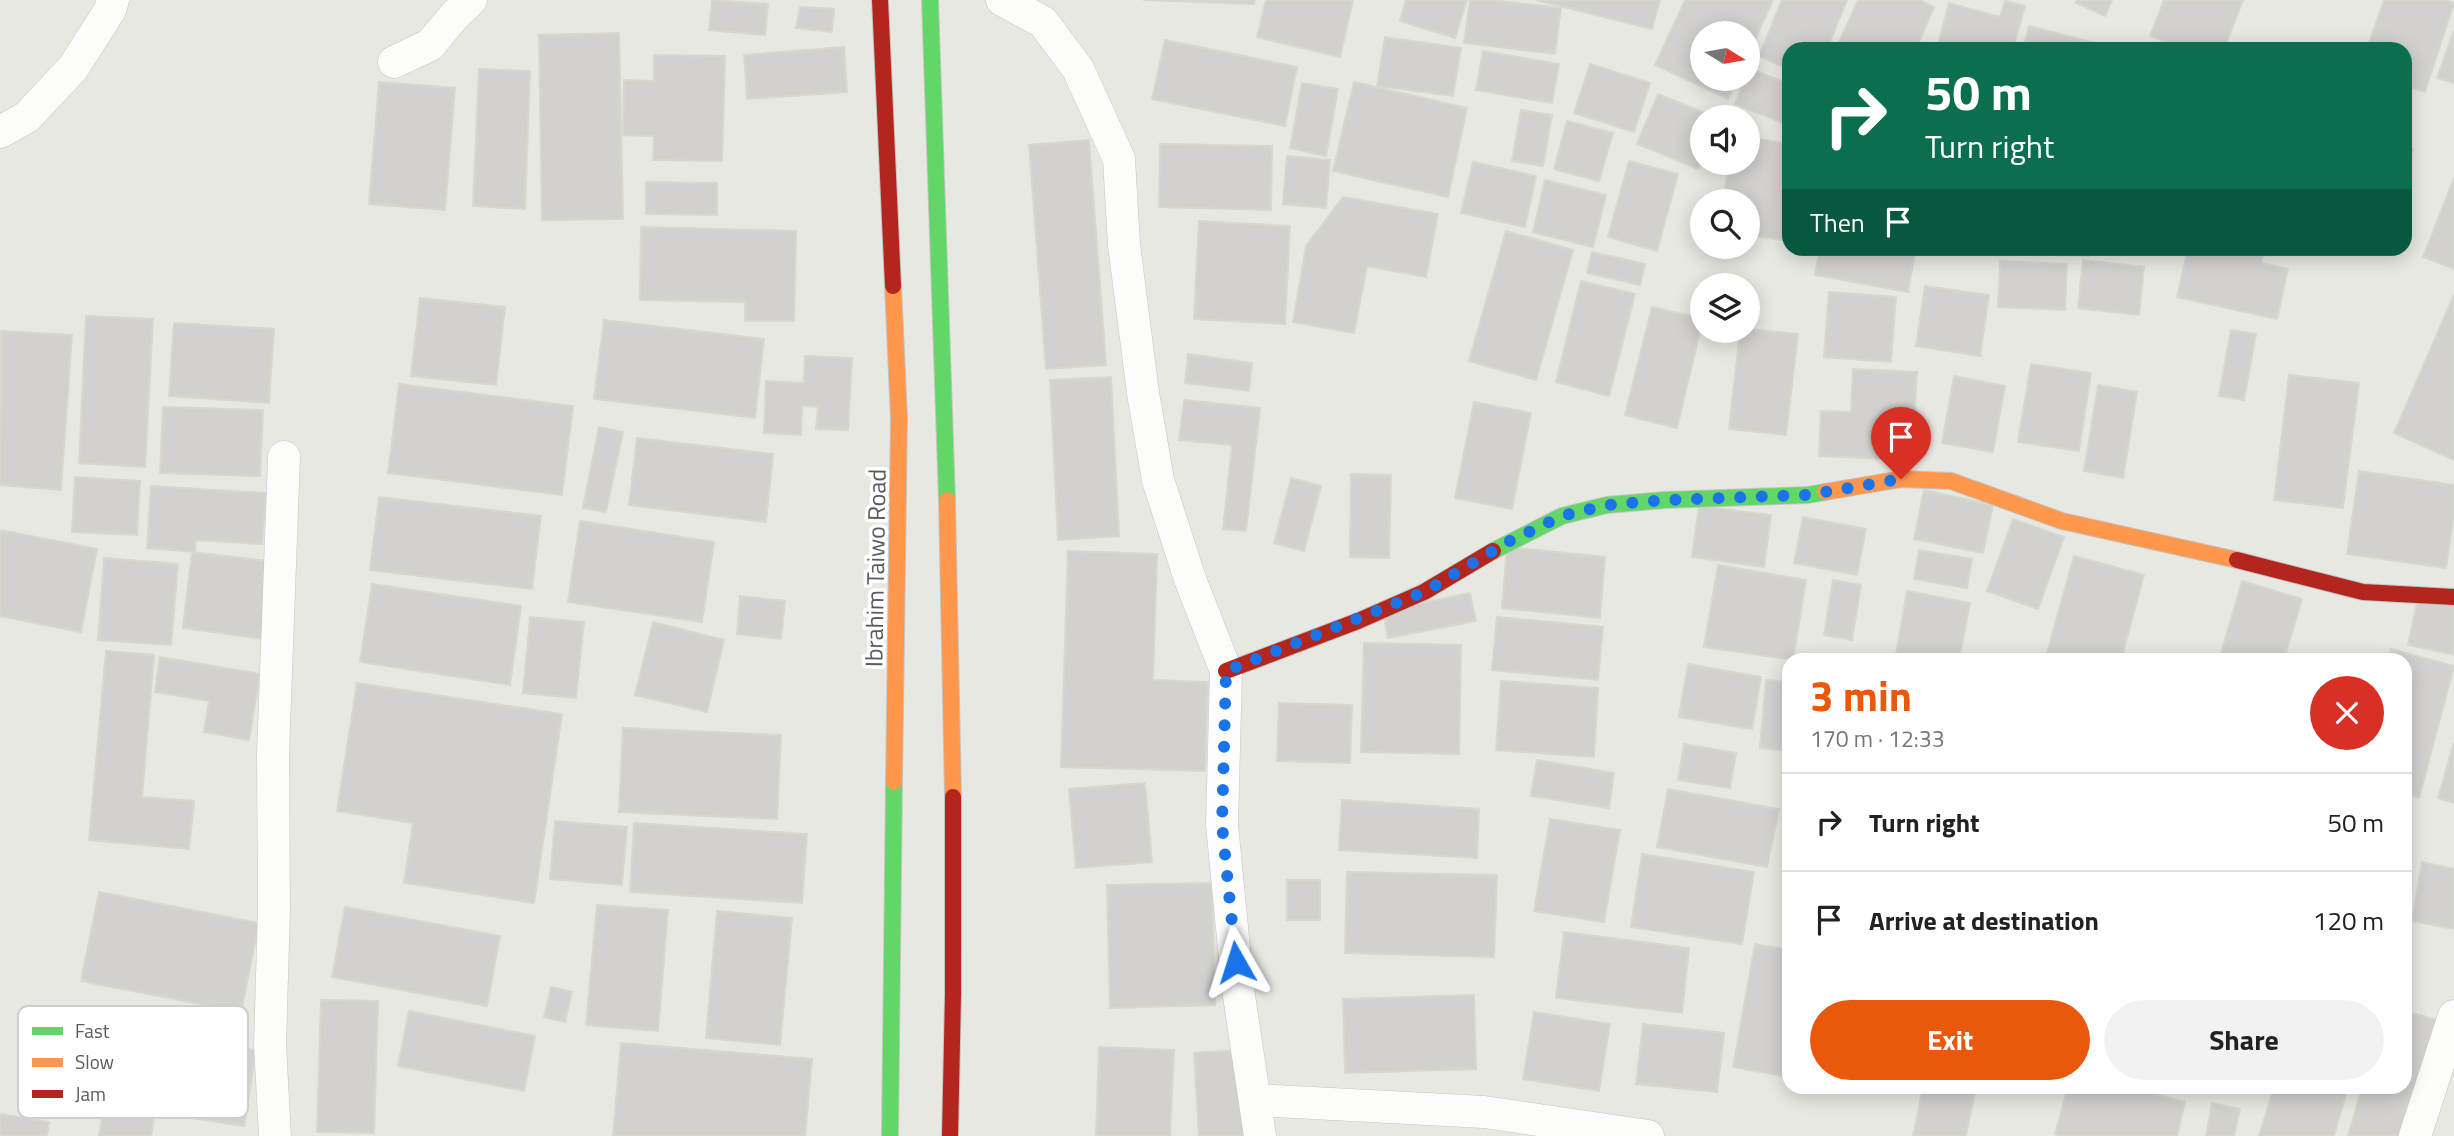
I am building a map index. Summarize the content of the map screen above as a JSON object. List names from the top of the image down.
{
  "streets": {
    "main road": ["Ibrahim Taiwo Road"]
  },
  "legend": ["Fast", "Slow", "Jam"],
  "north": "right",
  "page": {
    "turn": ["50 m", "Turn right"],
    "then": "Then",
    "heading": ["3 min", "170 m · 12:33"],
    "list": [
      {
        "name": "Turn right",
        "value": "50 m"
      },
      {
        "name": "Arrive at destination",
        "value": "120 m"
      }
    ],
    "buttons": ["Exit", "Share"]
  }
}
